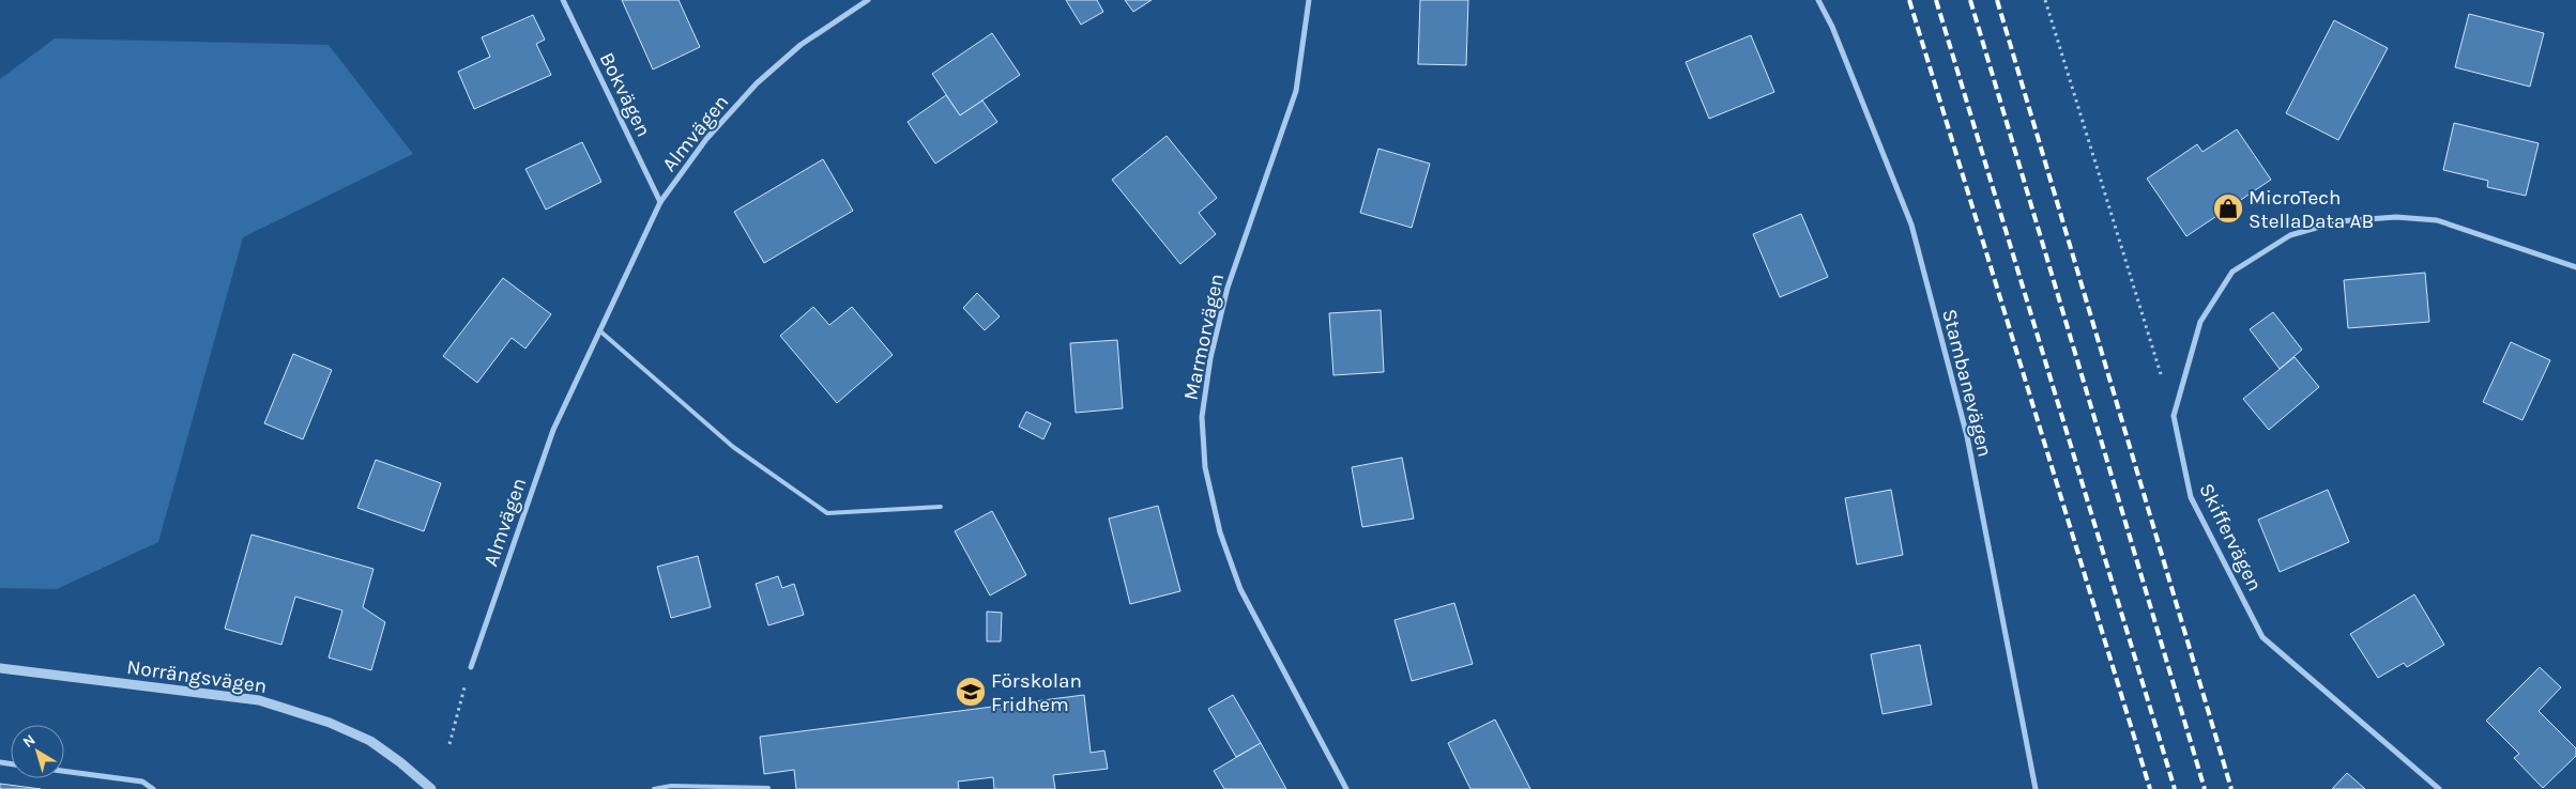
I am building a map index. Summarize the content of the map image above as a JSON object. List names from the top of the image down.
{
  "streets": {
    "street": [
      "Bokvägen",
      "Almvägen",
      "Marmorvägen",
      "Stambanevägen",
      "Skiffervägen",
      "Norrängsvägen"
    ]
  },
  "crossings": [
    ["Bokvägen", "Almvägen"]
  ],
  "places": {
    "shop": ["MicroTech StellaData AB"],
    "school or university": ["Förskolan Fridhem"]
  },
  "north": "top left"
}
